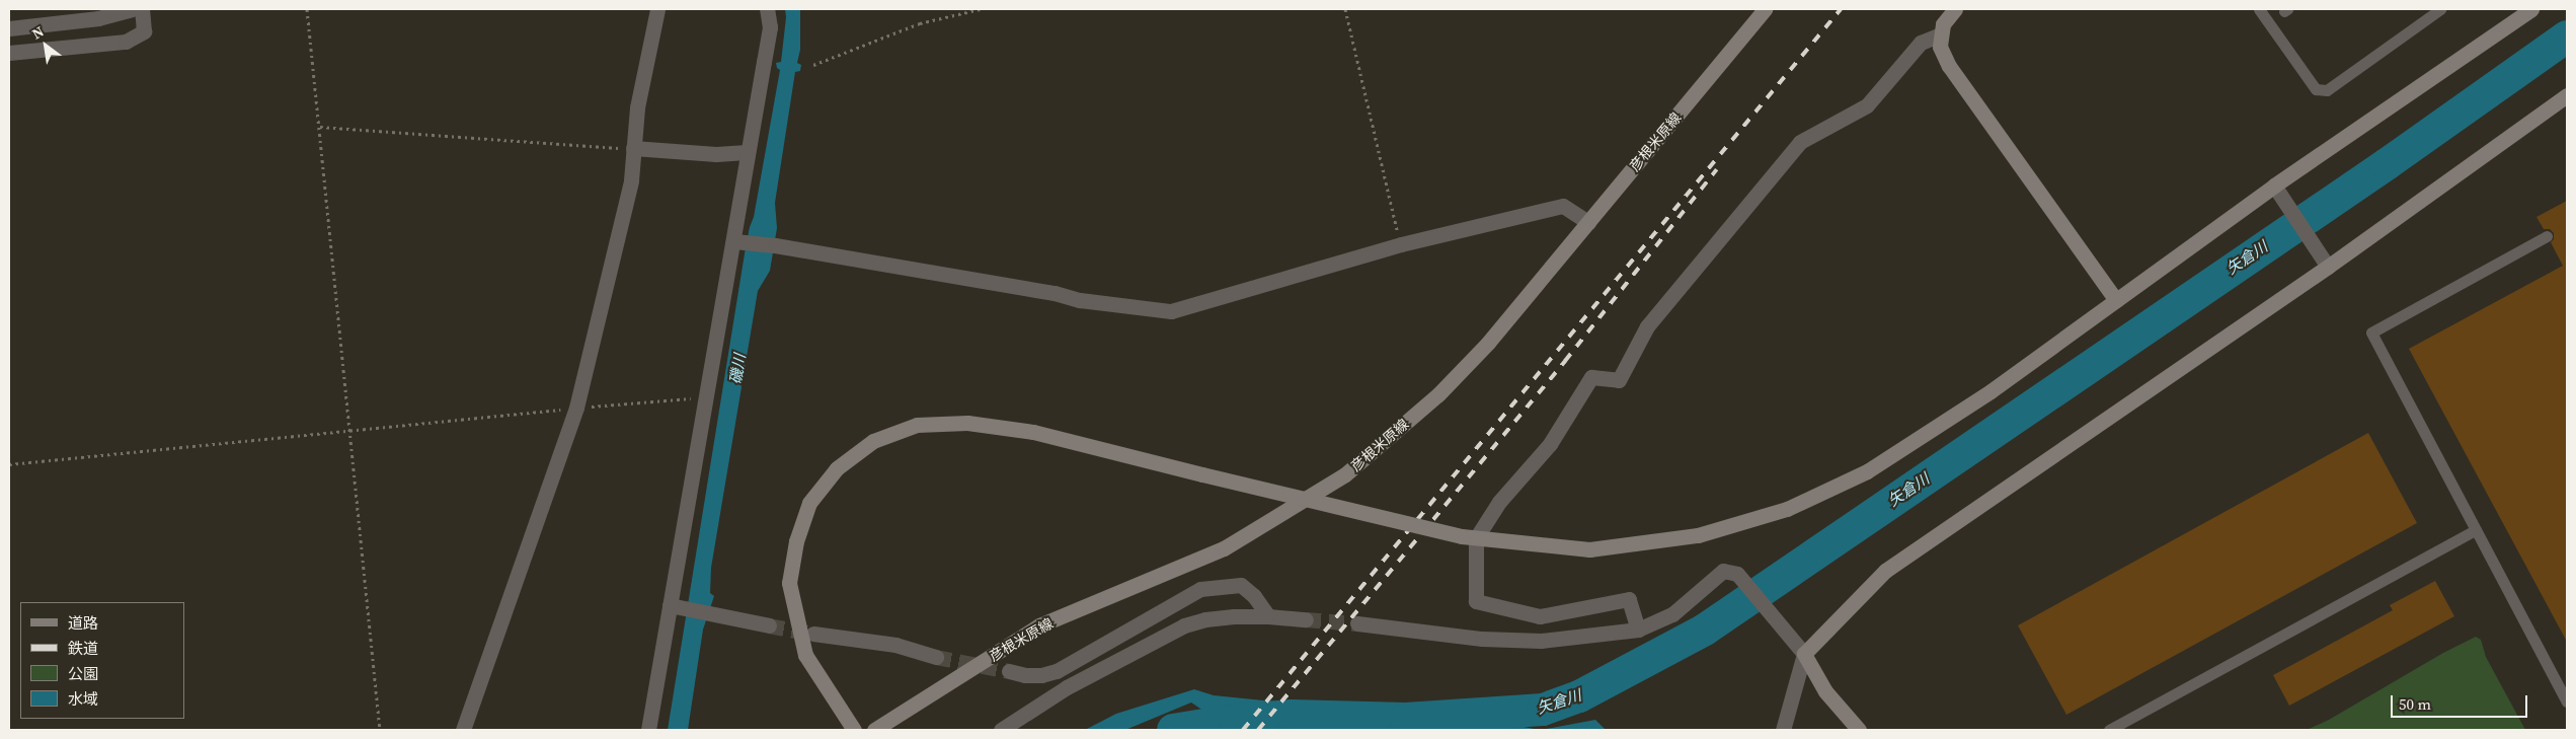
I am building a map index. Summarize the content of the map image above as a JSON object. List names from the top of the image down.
{
  "streets": {
    "street": ["彦根米原線"]
  },
  "water": ["矢倉川", "磯川"],
  "legend": [
    "道路",
    "鉄道",
    "公園",
    "水域"
  ],
  "scale_bar": "50 m",
  "north": "top left"
}
